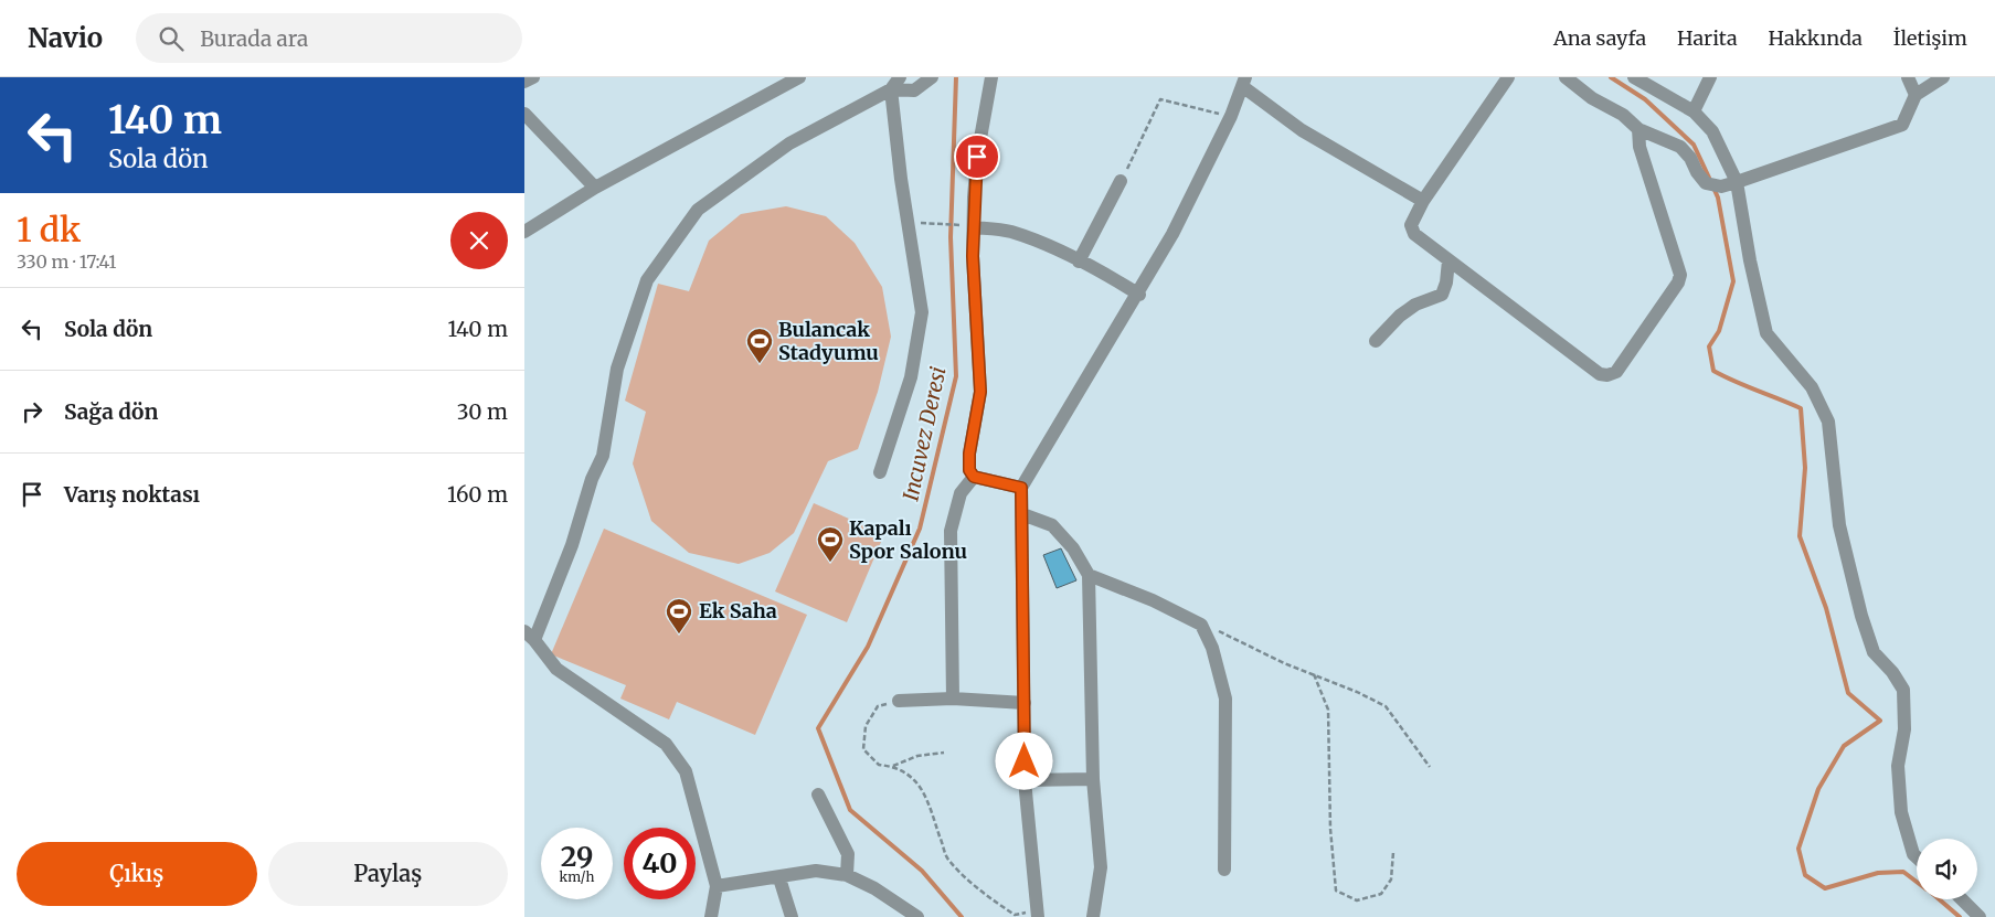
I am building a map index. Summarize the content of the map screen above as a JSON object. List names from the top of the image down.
{
  "water": ["Incuvez Deresi"],
  "places": {
    "sports": ["Bulancak Stadyumu", "Kapalı Spor Salonu", "Ek Saha"]
  },
  "page": {
    "header": "Navio",
    "search": "Burada ara",
    "nav": [
      "Ana sayfa",
      "Harita",
      "Hakkında",
      "İletişim"
    ],
    "turn": ["140 m", "Sola dön"],
    "heading": ["1 dk", "330 m · 17:41"],
    "list": [
      {
        "name": "Sola dön",
        "value": "140 m"
      },
      {
        "name": "Sağa dön",
        "value": "30 m"
      },
      {
        "name": "Varış noktası",
        "value": "160 m"
      }
    ],
    "speed": "29 km/h",
    "limit": "40",
    "buttons": ["Çıkış", "Paylaş"]
  }
}
